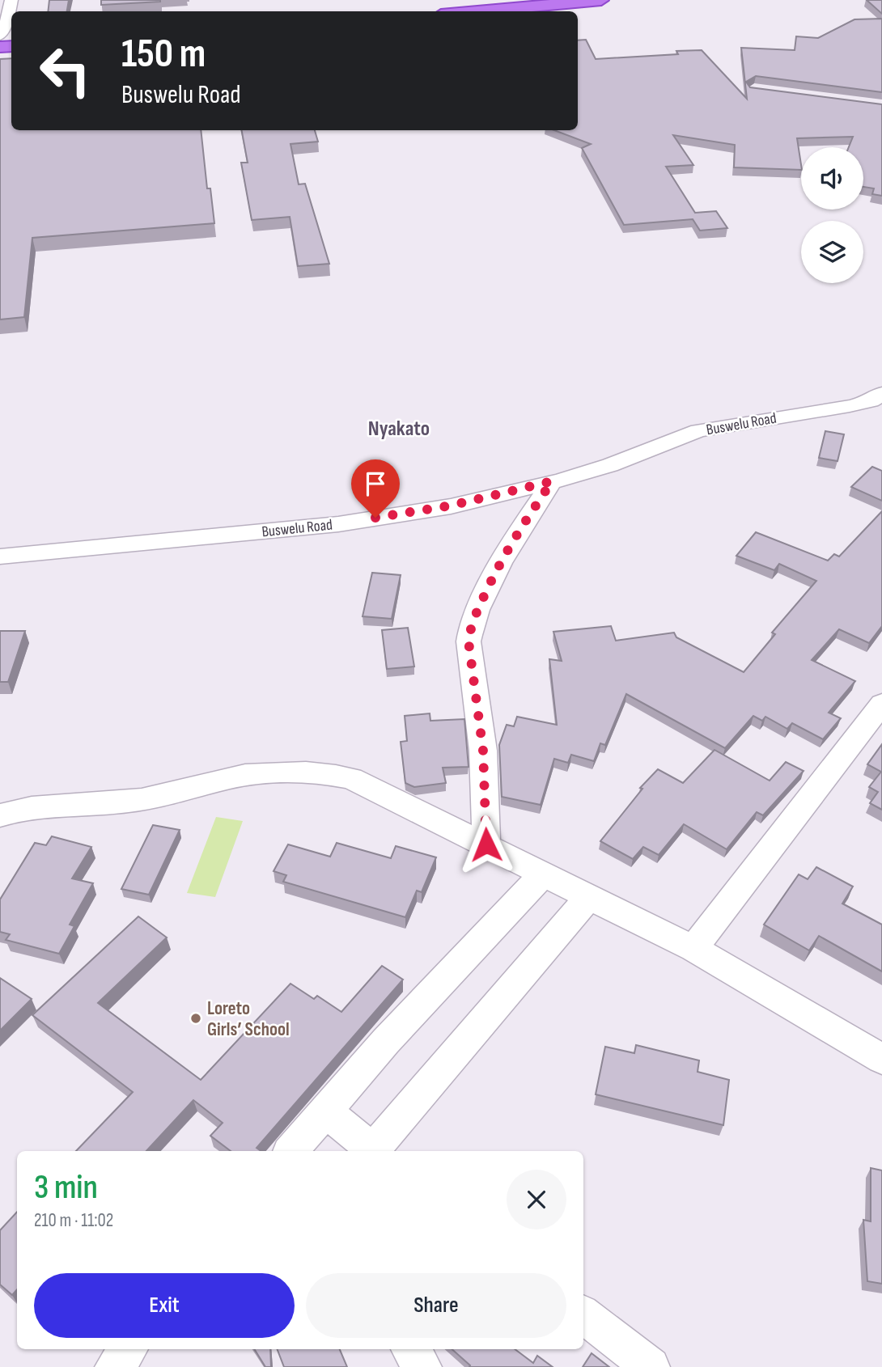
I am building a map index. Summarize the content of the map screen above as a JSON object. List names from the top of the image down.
{
  "streets": {
    "street": ["Buswelu Road"]
  },
  "districts": ["Nyakato"],
  "places": ["Loreto Girls’ School"],
  "page": {
    "turn": ["150 m", "Buswelu Road"],
    "heading": ["3 min", "210 m · 11:02"],
    "buttons": ["Exit", "Share"]
  }
}
